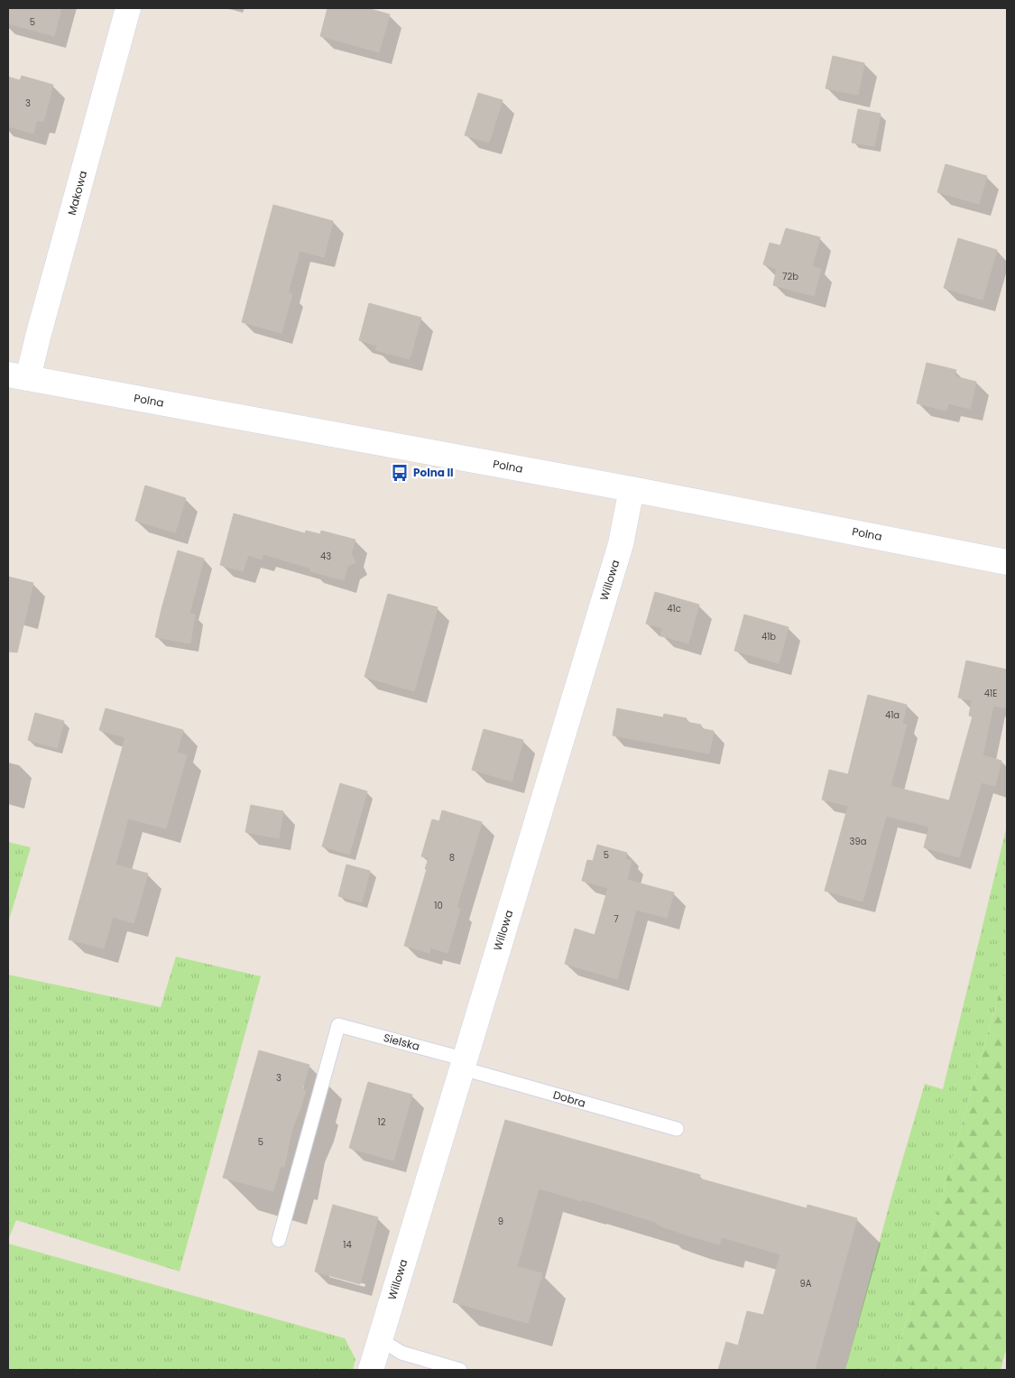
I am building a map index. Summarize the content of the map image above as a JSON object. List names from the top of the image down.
{
  "streets": {
    "street": ["Makowa", "Polna", "Willowa"],
    "lane": ["Sielska", "Dobra"]
  },
  "crossings": [
    ["Makowa", "Polna"],
    ["Polna", "Willowa"],
    ["Willowa", "Sielska"],
    ["Willowa", "Dobra"],
    ["Sielska", "Dobra"]
  ],
  "places": {
    "bus stop": ["Polna II"]
  },
  "house_numbers": [
    "5",
    "3",
    "72b",
    "43",
    "41c",
    "41b",
    "41E",
    "41a",
    "39a",
    "5",
    "8",
    "10",
    "7",
    "3",
    "12",
    "5",
    "9",
    "14",
    "9A"
  ]
}
